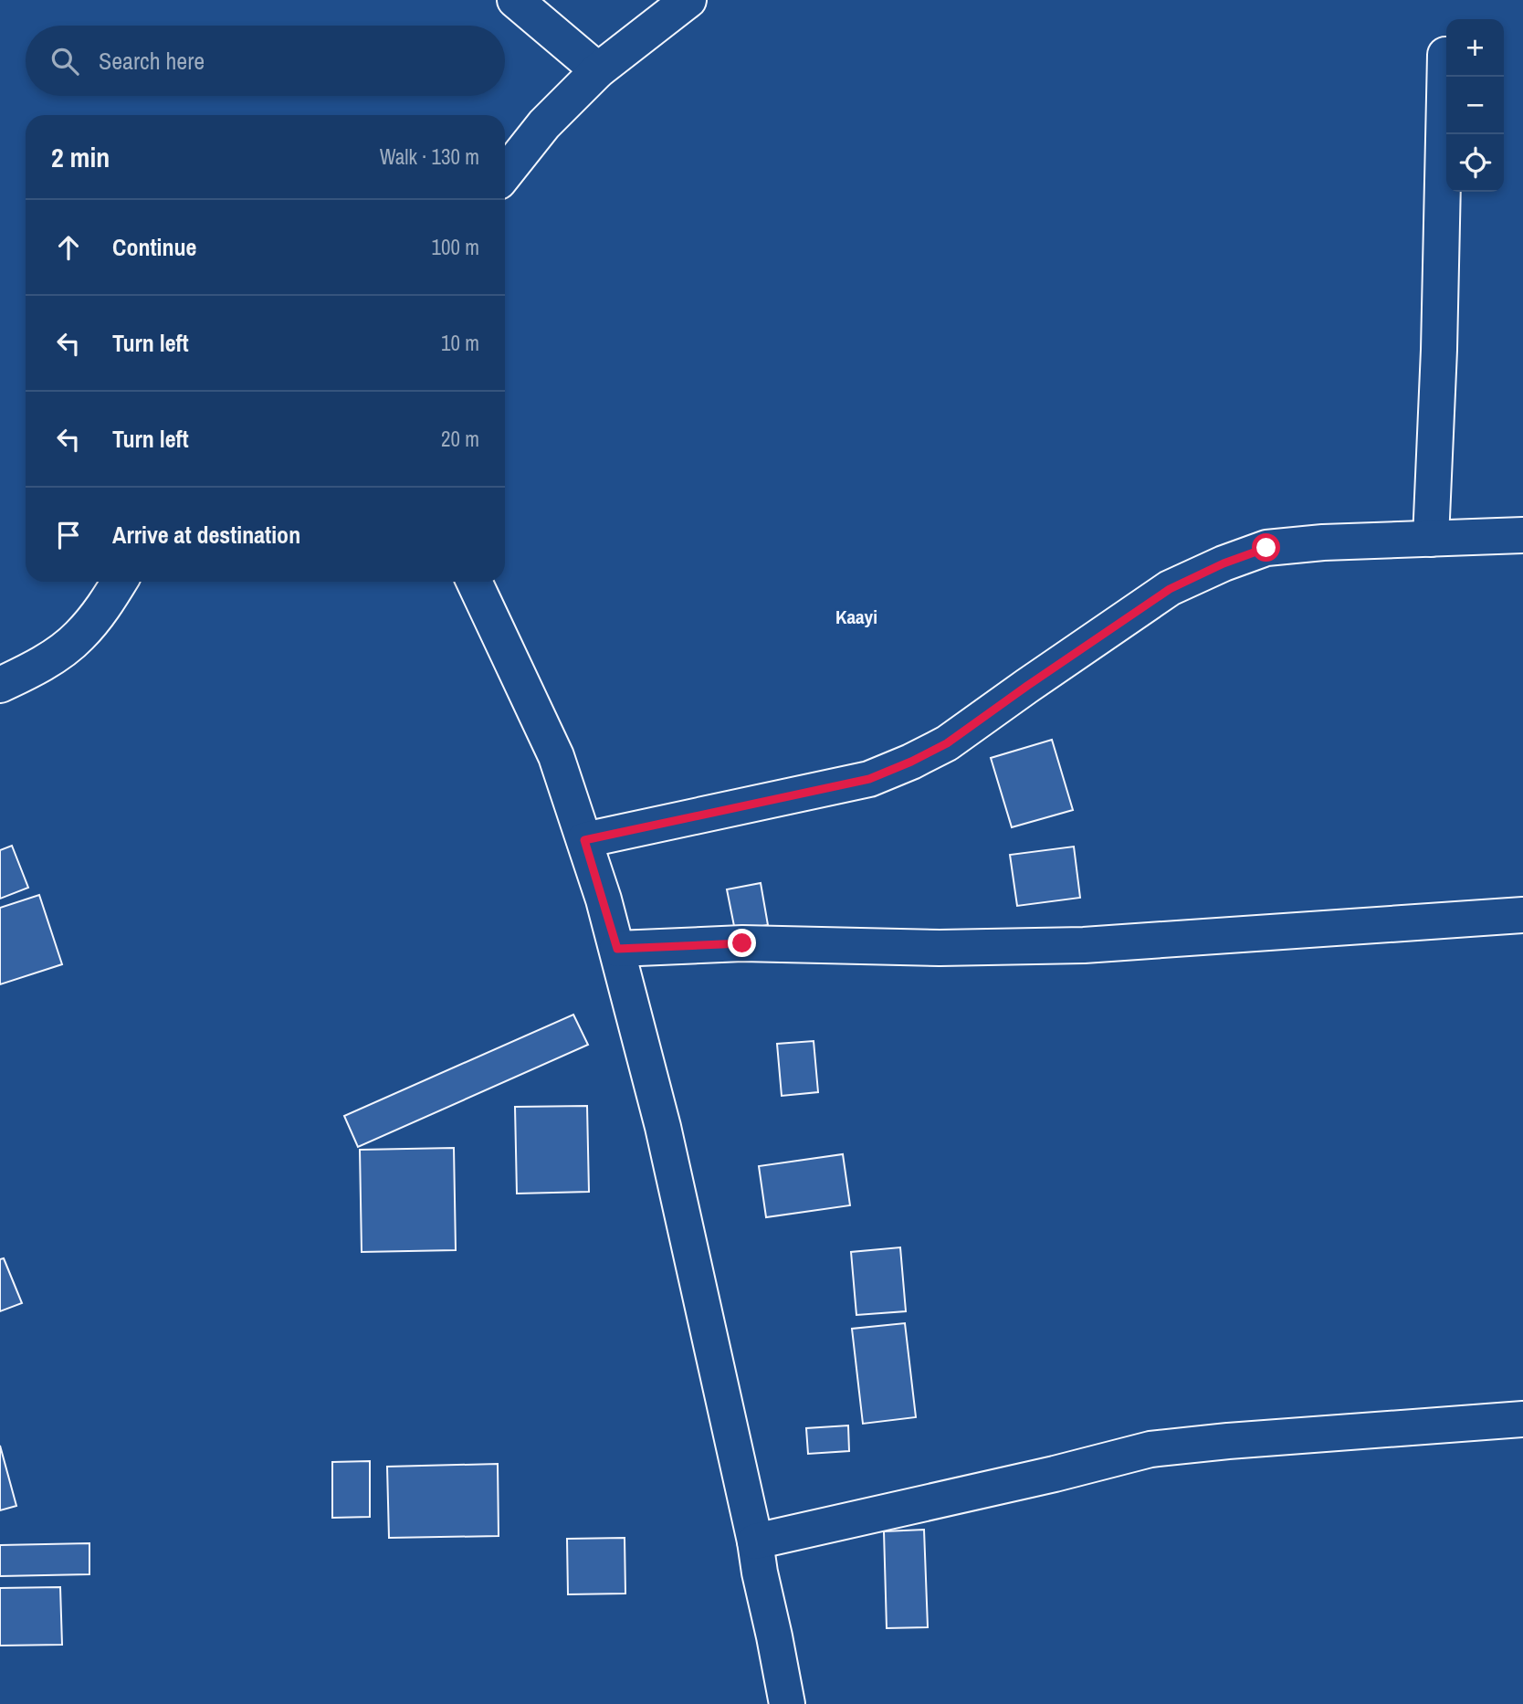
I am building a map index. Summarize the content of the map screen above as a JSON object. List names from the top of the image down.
{
  "districts": ["Kaayi"],
  "page": {
    "map_buttons": ["+", "−"],
    "search": "Search here",
    "heading": ["2 min", "Walk · 130 m"],
    "list": [
      ["Continue", "100 m"],
      ["Turn left", "10 m"],
      ["Turn left", "20 m"],
      "Arrive at destination"
    ]
  }
}
